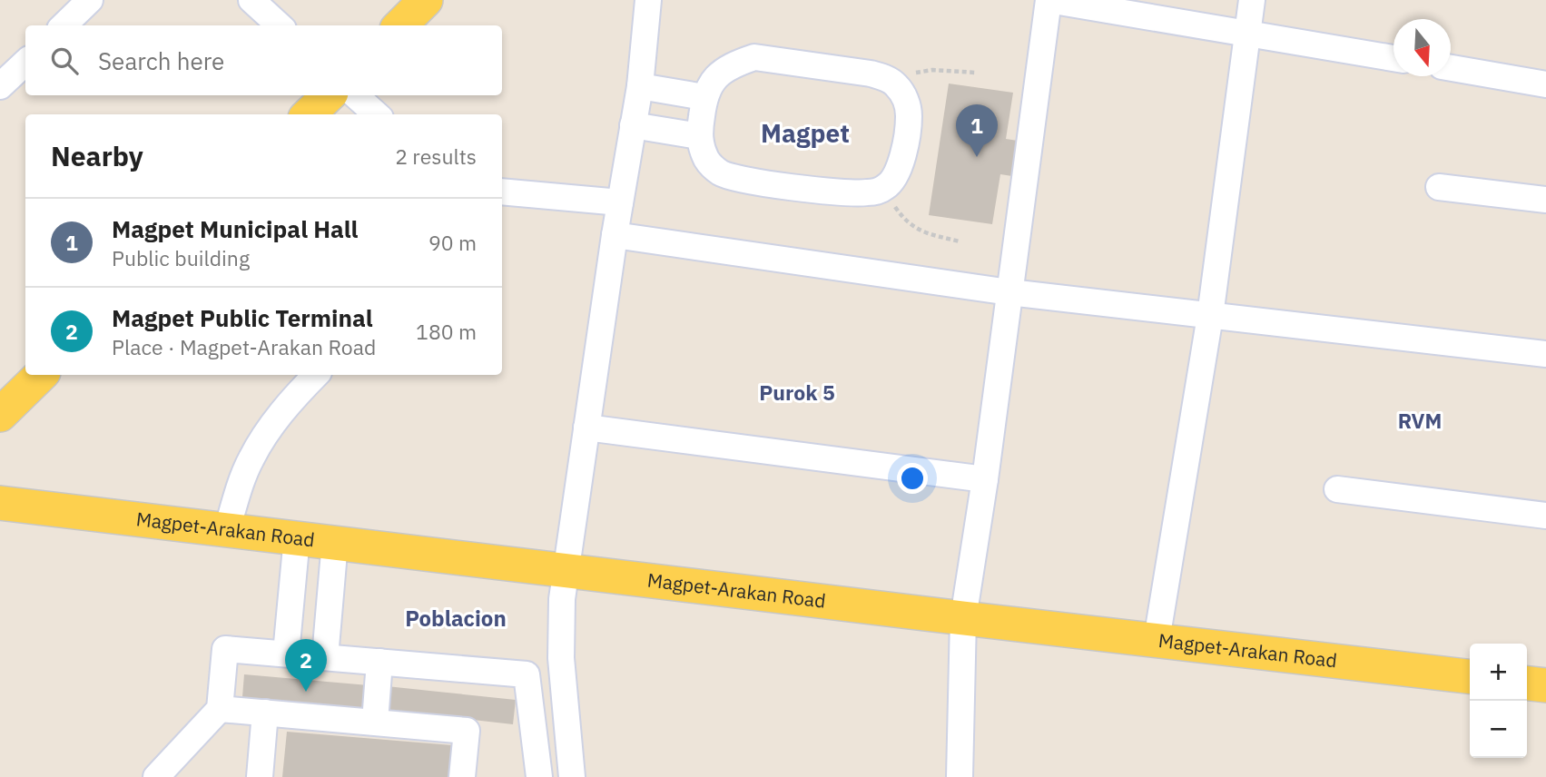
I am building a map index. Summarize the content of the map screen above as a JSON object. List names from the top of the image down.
{
  "streets": {
    "main road": ["Magpet-Arakan Road"]
  },
  "districts": [
    "Magpet",
    "Purok 5",
    "RVM",
    "Poblacion"
  ],
  "north": "bottom",
  "page": {
    "search": "Search here",
    "pins": ["1", "2"],
    "heading": ["Nearby", "2 results"],
    "list": [
      {
        "mark": "1",
        "name": "Magpet Municipal Hall",
        "note": "Public building",
        "value": "90 m"
      },
      {
        "mark": "2",
        "name": "Magpet Public Terminal",
        "note": "Place · Magpet-Arakan Road",
        "value": "180 m"
      }
    ],
    "map_buttons": ["+", "−"]
  }
}
